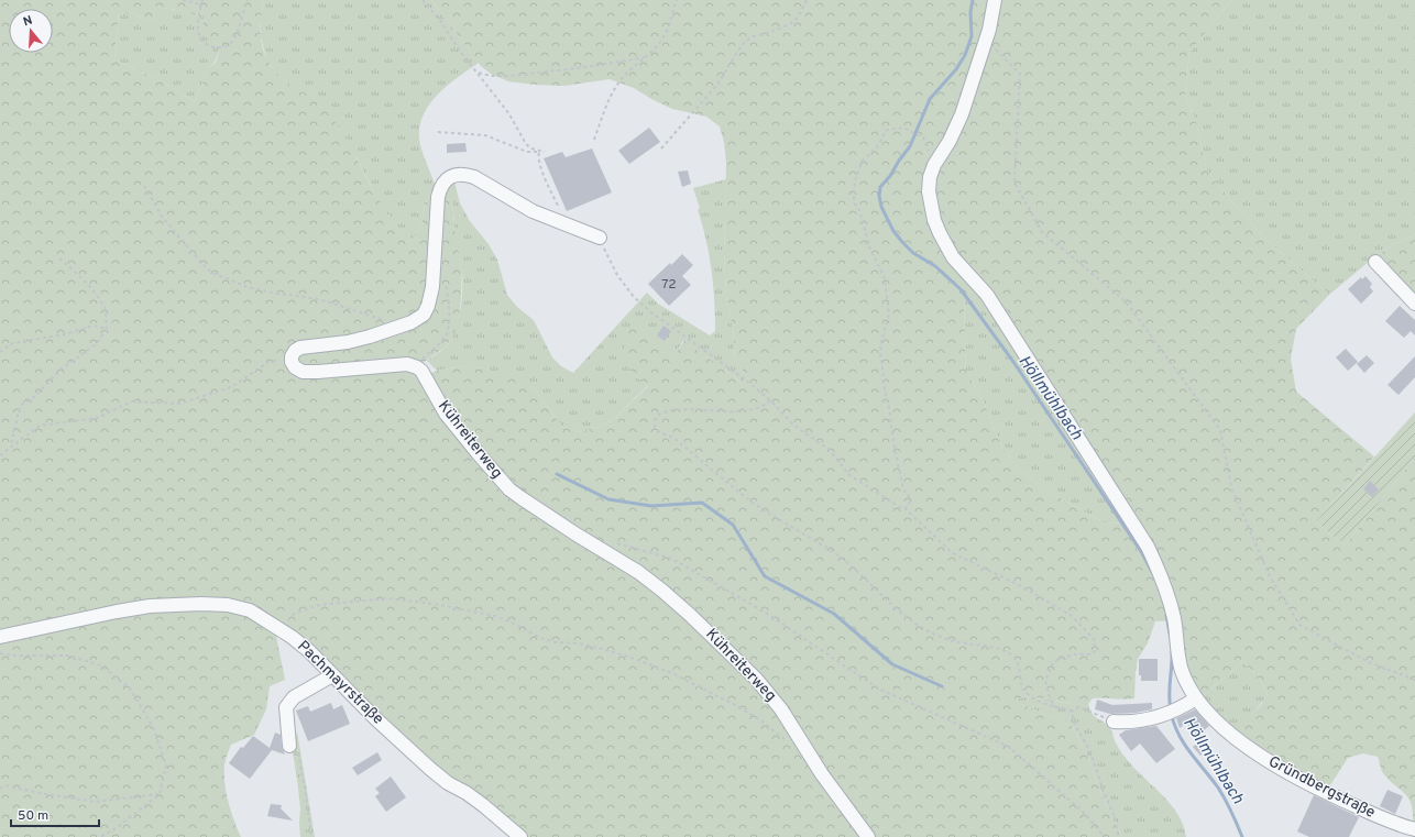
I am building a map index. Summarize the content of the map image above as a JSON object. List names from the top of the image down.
{
  "streets": {
    "street": ["Kühreiterweg", "Pachmayrstraße", "Gründbergstraße"]
  },
  "water": ["Höllmühlbach"],
  "house_numbers": ["72"],
  "scale_bar": "50 m",
  "north": "top"
}
